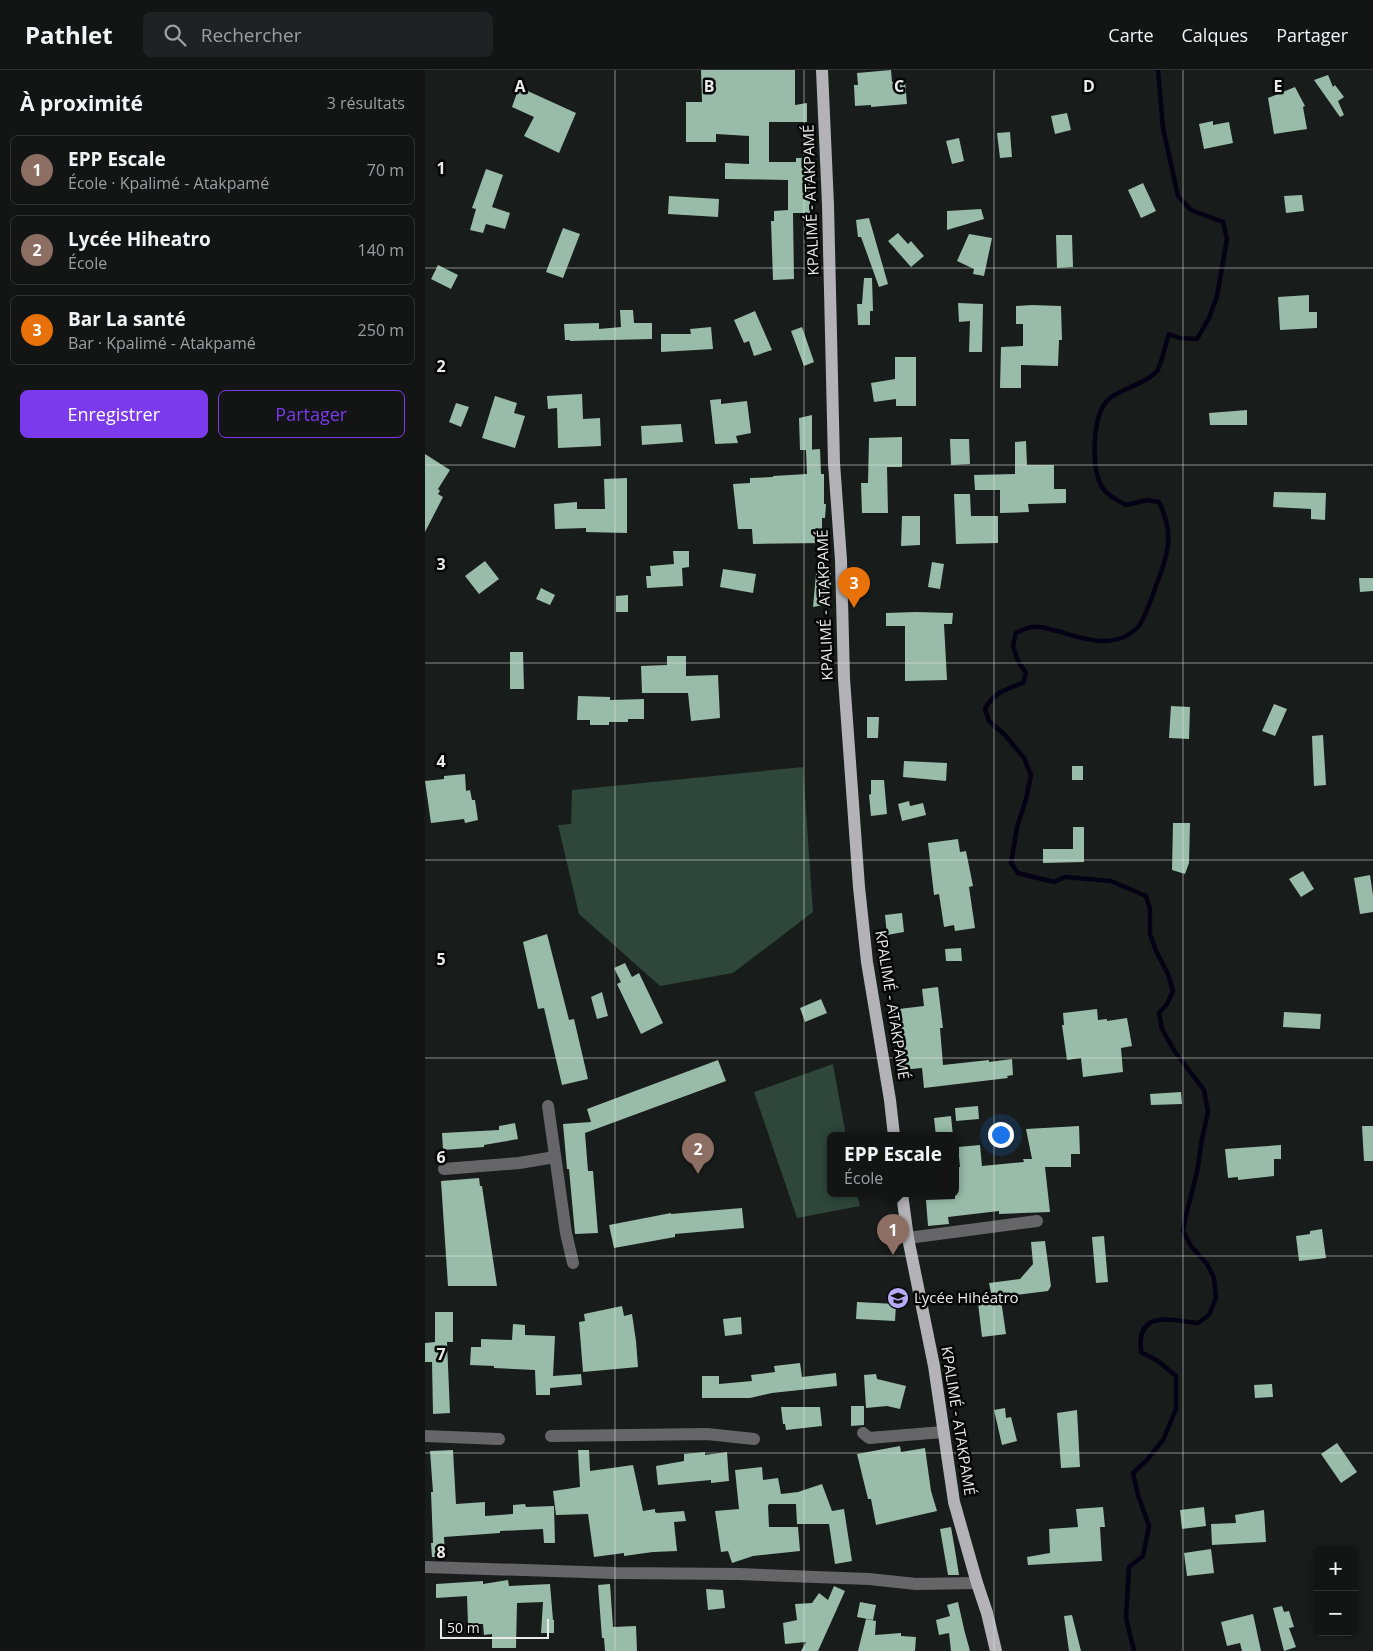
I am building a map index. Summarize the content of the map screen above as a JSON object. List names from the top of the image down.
{
  "streets": {
    "main road": ["KPALIMÉ - ATAKPAMÉ"]
  },
  "places": {
    "school or university": ["Lycée Hihéatro"]
  },
  "scale_bar": "50 m",
  "page": {
    "header": "Pathlet",
    "search": "Rechercher",
    "nav": ["Carte", "Calques", "Partager"],
    "heading": ["À proximité", "3 résultats"],
    "list": [
      {
        "mark": "1",
        "name": "EPP Escale",
        "note": "École · Kpalimé - Atakpamé",
        "value": "70 m"
      },
      {
        "mark": "2",
        "name": "Lycée Hiheatro",
        "note": "École",
        "value": "140 m"
      },
      {
        "mark": "3",
        "name": "Bar La santé",
        "note": "Bar · Kpalimé - Atakpamé",
        "value": "250 m"
      }
    ],
    "buttons": ["Enregistrer", "Partager"],
    "pins": ["3", "2", "1"],
    "popup": ["EPP Escale", "École"],
    "map_buttons": ["+", "−"],
    "scale": "50 m"
  },
  "grid": {
    "columns": [
      "A",
      "B",
      "C",
      "D",
      "E"
    ],
    "rows": [
      "1",
      "2",
      "3",
      "4",
      "5",
      "6",
      "7",
      "8"
    ]
  }
}
